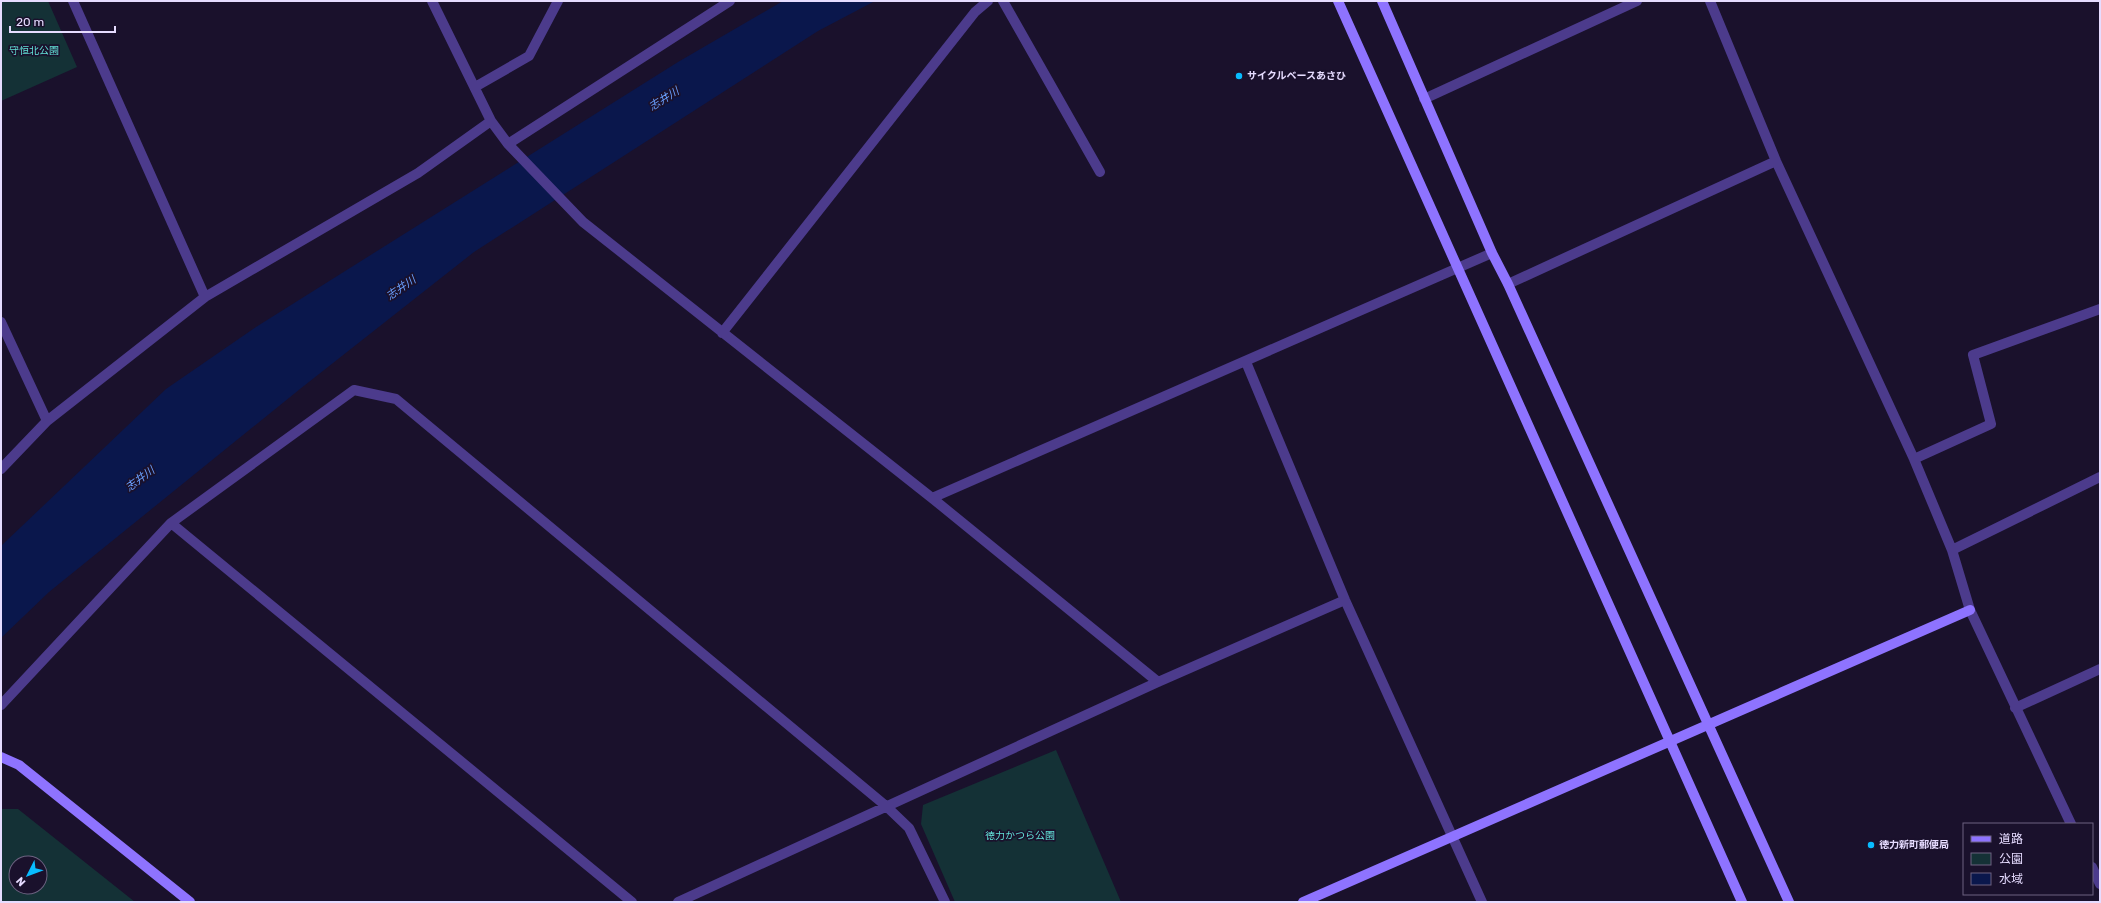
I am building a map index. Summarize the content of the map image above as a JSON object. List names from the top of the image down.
{
  "water": ["志井川"],
  "parks": ["守恒北公園", "徳力かつら公園"],
  "places": ["サイクルベースあさひ", "徳力新町郵便局"],
  "legend": ["道路", "公園", "水域"],
  "scale_bar": "20 m",
  "north": "bottom left"
}
